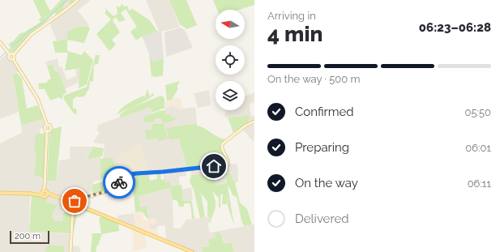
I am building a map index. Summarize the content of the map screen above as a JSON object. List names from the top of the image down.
{
  "scale_bar": "200 m",
  "north": "left",
  "page": {
    "heading": ["4 min", "Arriving in", "06:23–06:28"],
    "bar": "On the way · 500 m",
    "list": [
      ["Confirmed", "05:50"],
      ["Preparing", "06:01"],
      ["On the way", "06:11"],
      "Delivered"
    ],
    "scale": "200 m"
  }
}
